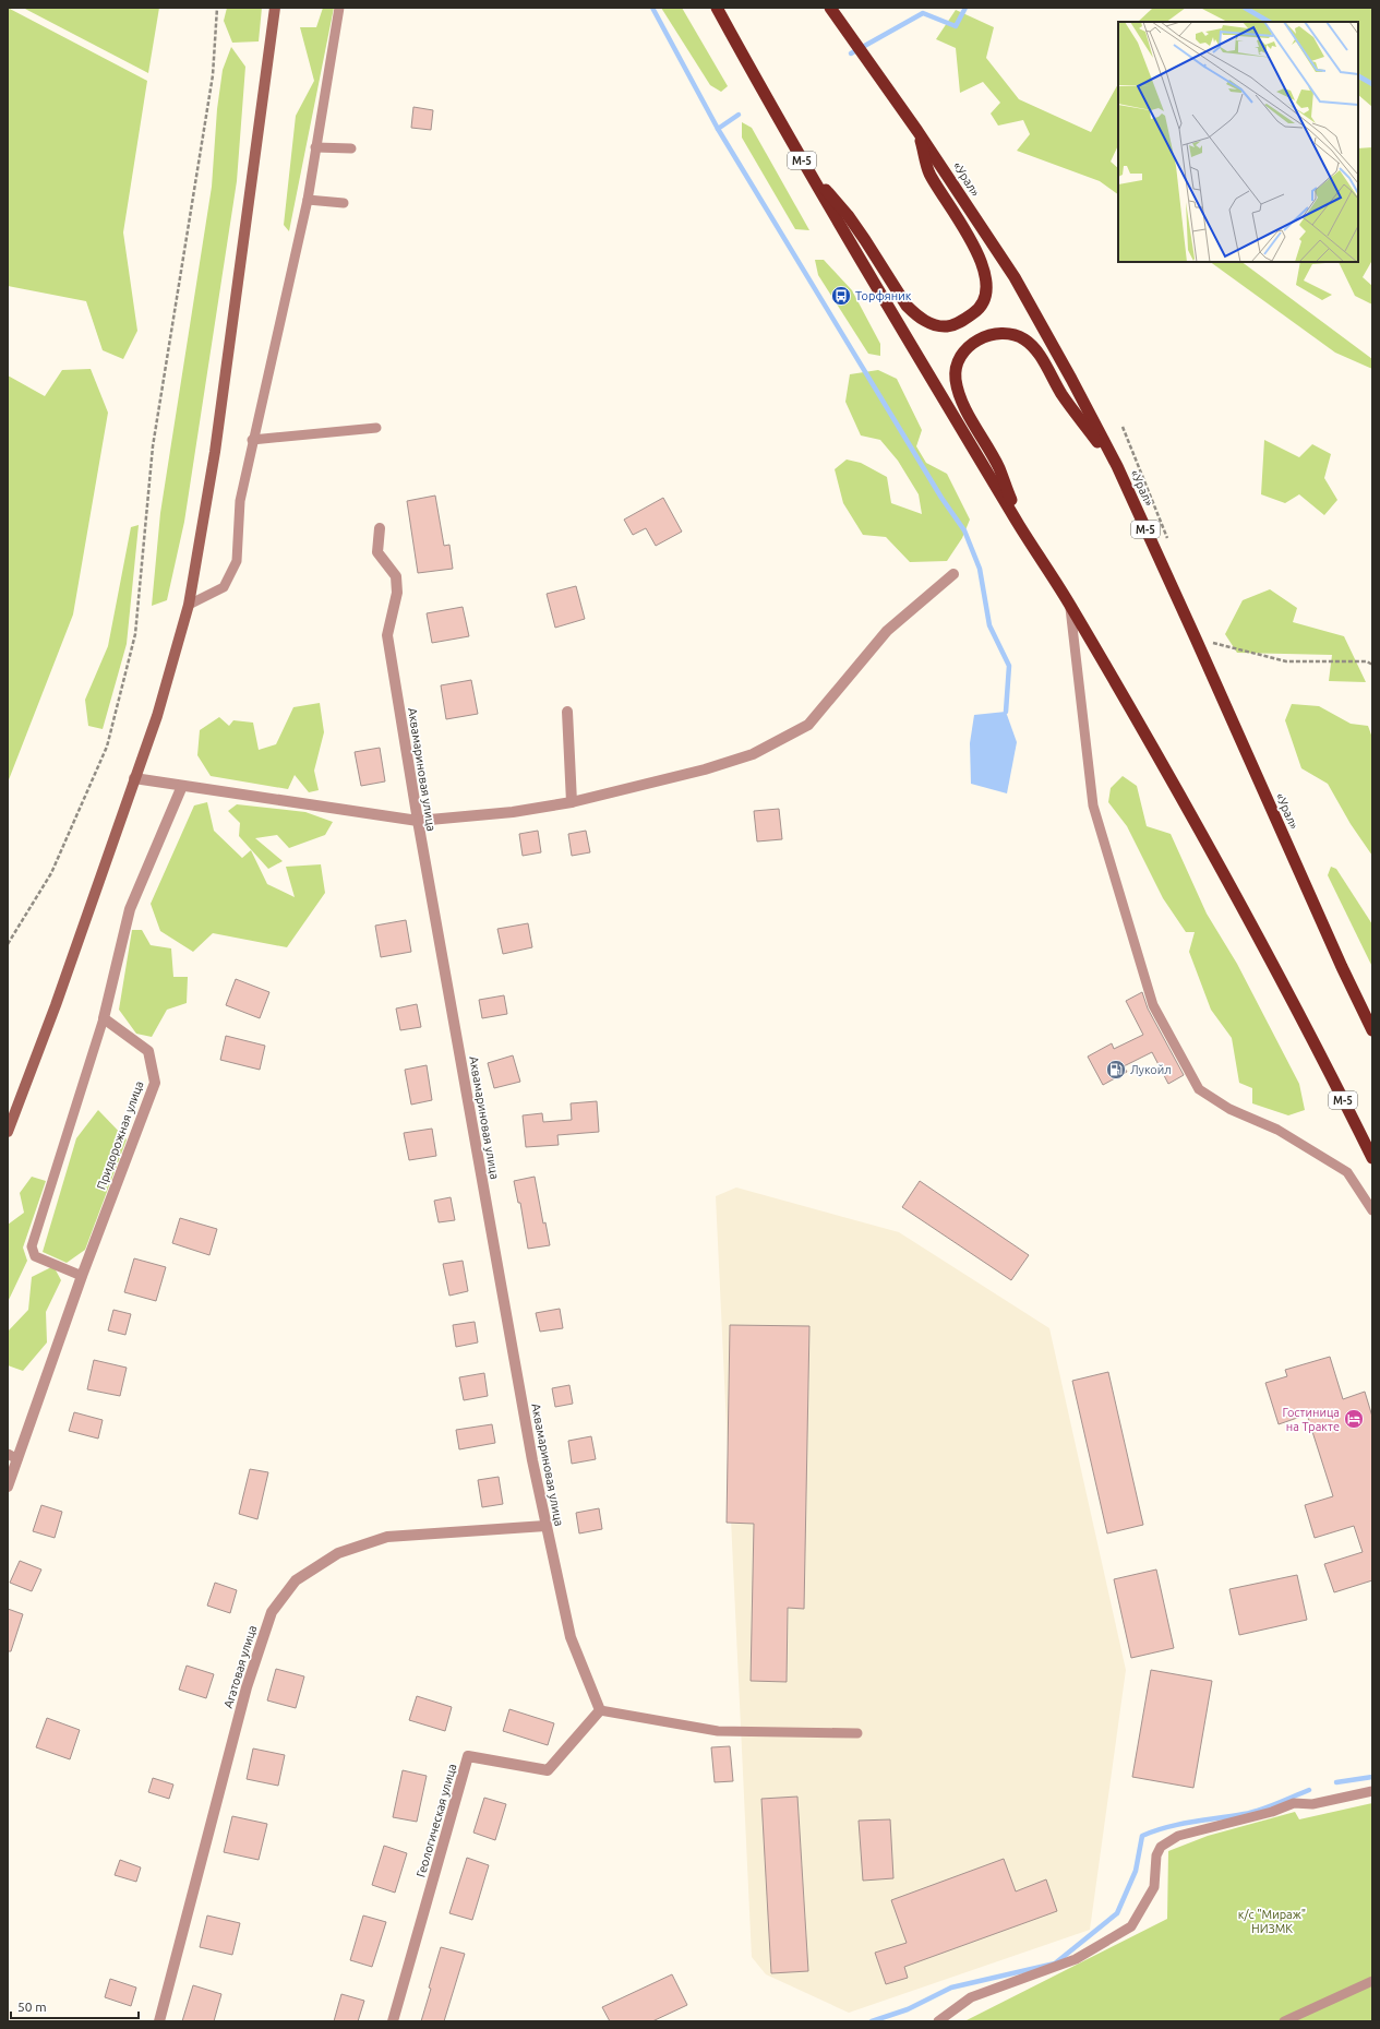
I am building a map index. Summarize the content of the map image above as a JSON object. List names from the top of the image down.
{
  "streets": {
    "highway": ["М-5", "«Урал»"],
    "street": [
      "Аквамариновая улица",
      "Придорожная улица",
      "Агатовая улица",
      "Геологическая улица"
    ]
  },
  "crossings": [
    ["Аквамариновая улица", "Агатовая улица"],
    ["Аквамариновая улица", "Геологическая улица"]
  ],
  "parks": ["к/с \"Мираж\" НИЗМК"],
  "places": {
    "bus stop": ["Торфяник"],
    "fuel station": ["Лукойл"],
    "hotel": ["Гостиница на Тракте"]
  },
  "scale_bar": "50 m"
}
